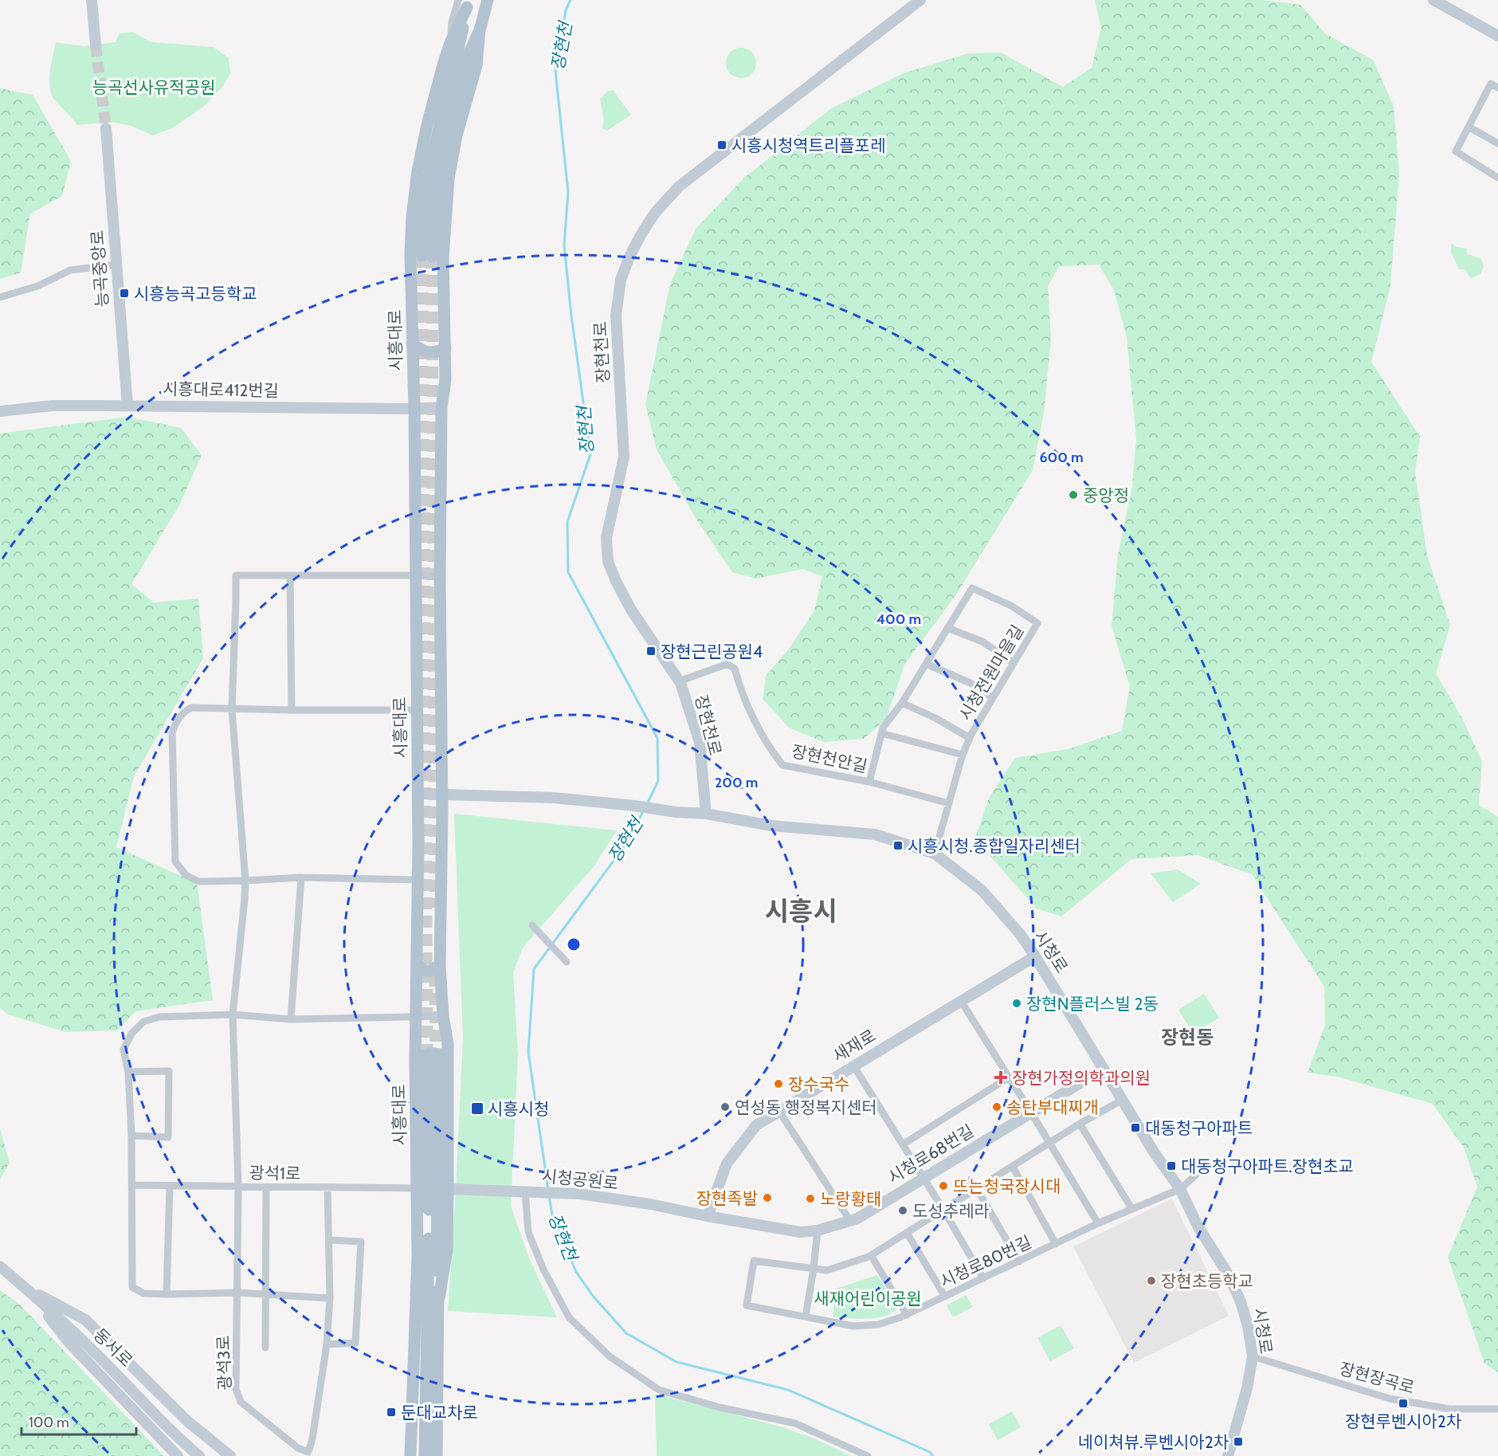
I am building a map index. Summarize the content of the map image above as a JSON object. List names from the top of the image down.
{
  "streets": {
    "main road": ["시흥대로"],
    "street": [
      "능곡중앙로",
      "장현천로",
      "시흥대로412번길",
      "시청전원마을길",
      "장현천안길",
      "시청로",
      "새재로",
      "시청로68번길",
      "광석1로",
      "시청공원로",
      "시청로80번길",
      "동서로",
      "광석3로",
      "장현장곡로"
    ]
  },
  "crossings": [
    ["능곡중앙로", "시흥대로412번길"],
    ["시흥대로", "시흥대로412번길"],
    ["시흥대로", "시청로"],
    ["시흥대로", "광석1로"],
    ["시흥대로", "시청공원로"],
    ["장현천로", "장현천안길"],
    ["장현천로", "시청로"],
    ["시청전원마을길", "장현천안길"],
    ["시청전원마을길", "시청로"],
    ["시청로", "새재로"],
    ["시청로", "시청로68번길"],
    ["시청로", "시청로80번길"],
    ["시청로", "장현장곡로"],
    ["새재로", "시청로68번길"],
    ["새재로", "시청공원로"],
    ["시청로68번길", "시청공원로"],
    ["광석1로", "광석3로"]
  ],
  "districts": ["시흥시", "장현동"],
  "water": ["장현천"],
  "parks": ["능곡선사유적공원", "새재어린이공원"],
  "places": {
    "transit": [
      "시흥시청역트리플포레",
      "시흥능곡고등학교",
      "장현근린공원4",
      "시흥시청.종합일자리센터",
      "시흥시청",
      "대동청구아파트",
      "대동청구아파트.장현초교",
      "장현루벤시아2차",
      "둔대교차로",
      "네이쳐뷰.루벤시아2차"
    ],
    "other": [
      "중앙정",
      "장현N플러스빌 2동",
      "장수국수",
      "연성동 행정복지센터",
      "송탄부대찌개",
      "뜨는청국장시대",
      "장현족발",
      "노랑황태",
      "도성추레라",
      "장현초등학교"
    ],
    "health": ["장현가정의학과의원"]
  },
  "scale_bar": "100 m",
  "rings": ["600 m", "400 m", "200 m"]
}
